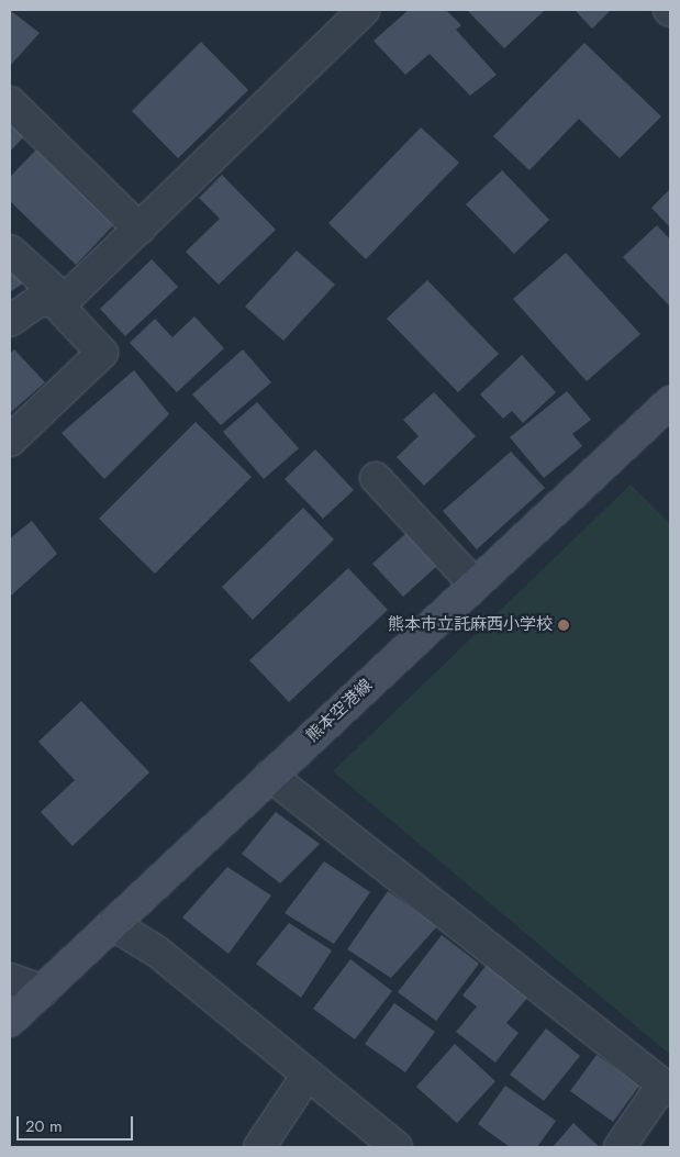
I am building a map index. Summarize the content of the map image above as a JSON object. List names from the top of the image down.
{
  "streets": {
    "main road": ["熊本空港線"]
  },
  "places": ["熊本市立託麻西小学校"],
  "scale_bar": "20 m"
}
